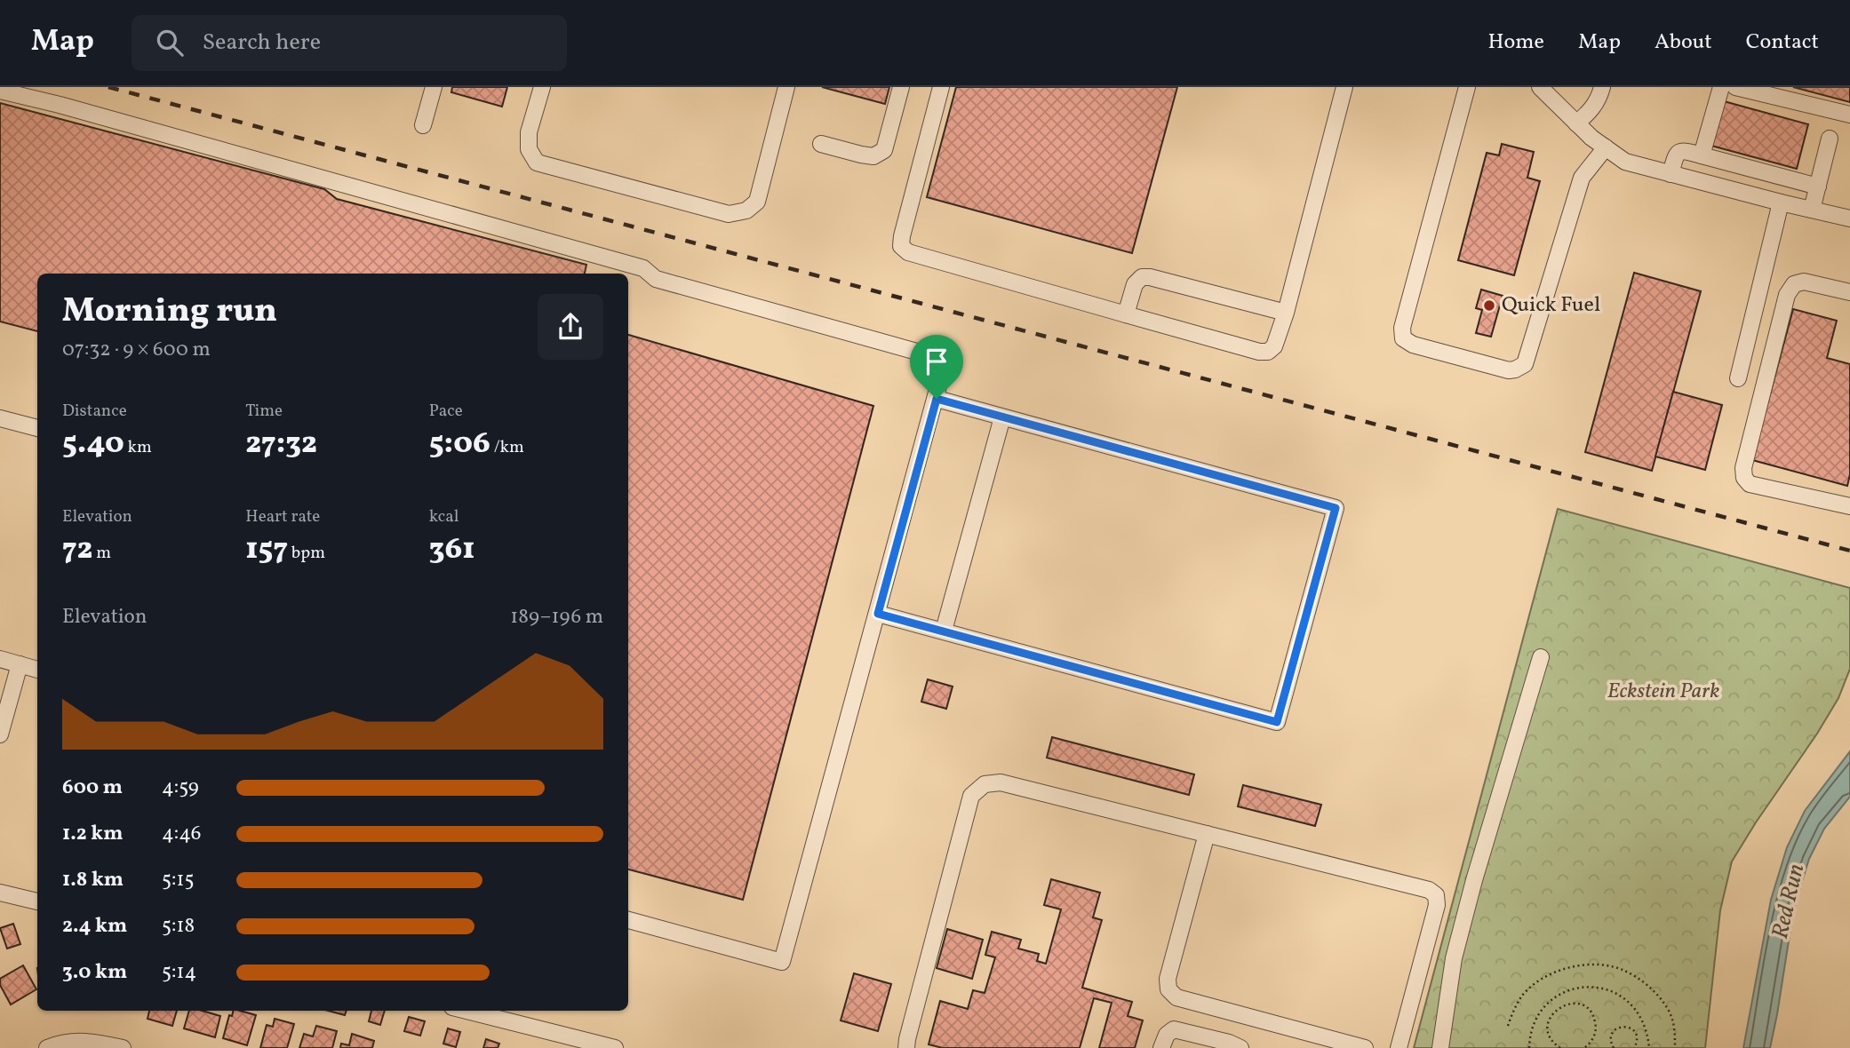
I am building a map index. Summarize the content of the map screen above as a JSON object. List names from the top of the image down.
{
  "water": ["Red Run"],
  "parks": ["Eckstein Park"],
  "places": ["Quick Fuel"],
  "page": {
    "header": "Map",
    "search": "Search here",
    "nav": [
      "Home",
      "Map",
      "About",
      "Contact"
    ],
    "heading": ["Morning run", "07:32 · 9 × 600 m"],
    "stats": [
      ["Distance", "5.40 km"],
      ["Time", "27:32"],
      ["Pace", "5:06 /km"],
      ["Elevation", "72 m"],
      ["Heart rate", "157 bpm"],
      ["kcal", "361"]
    ],
    "chart": ["Elevation", "189–196 m"],
    "list": [
      {
        "name": "600 m",
        "note": "4:59"
      },
      {
        "name": "1.2 km",
        "note": "4:46"
      },
      {
        "name": "1.8 km",
        "note": "5:15"
      },
      {
        "name": "2.4 km",
        "note": "5:18"
      },
      {
        "name": "3.0 km",
        "note": "5:14"
      }
    ]
  }
}
